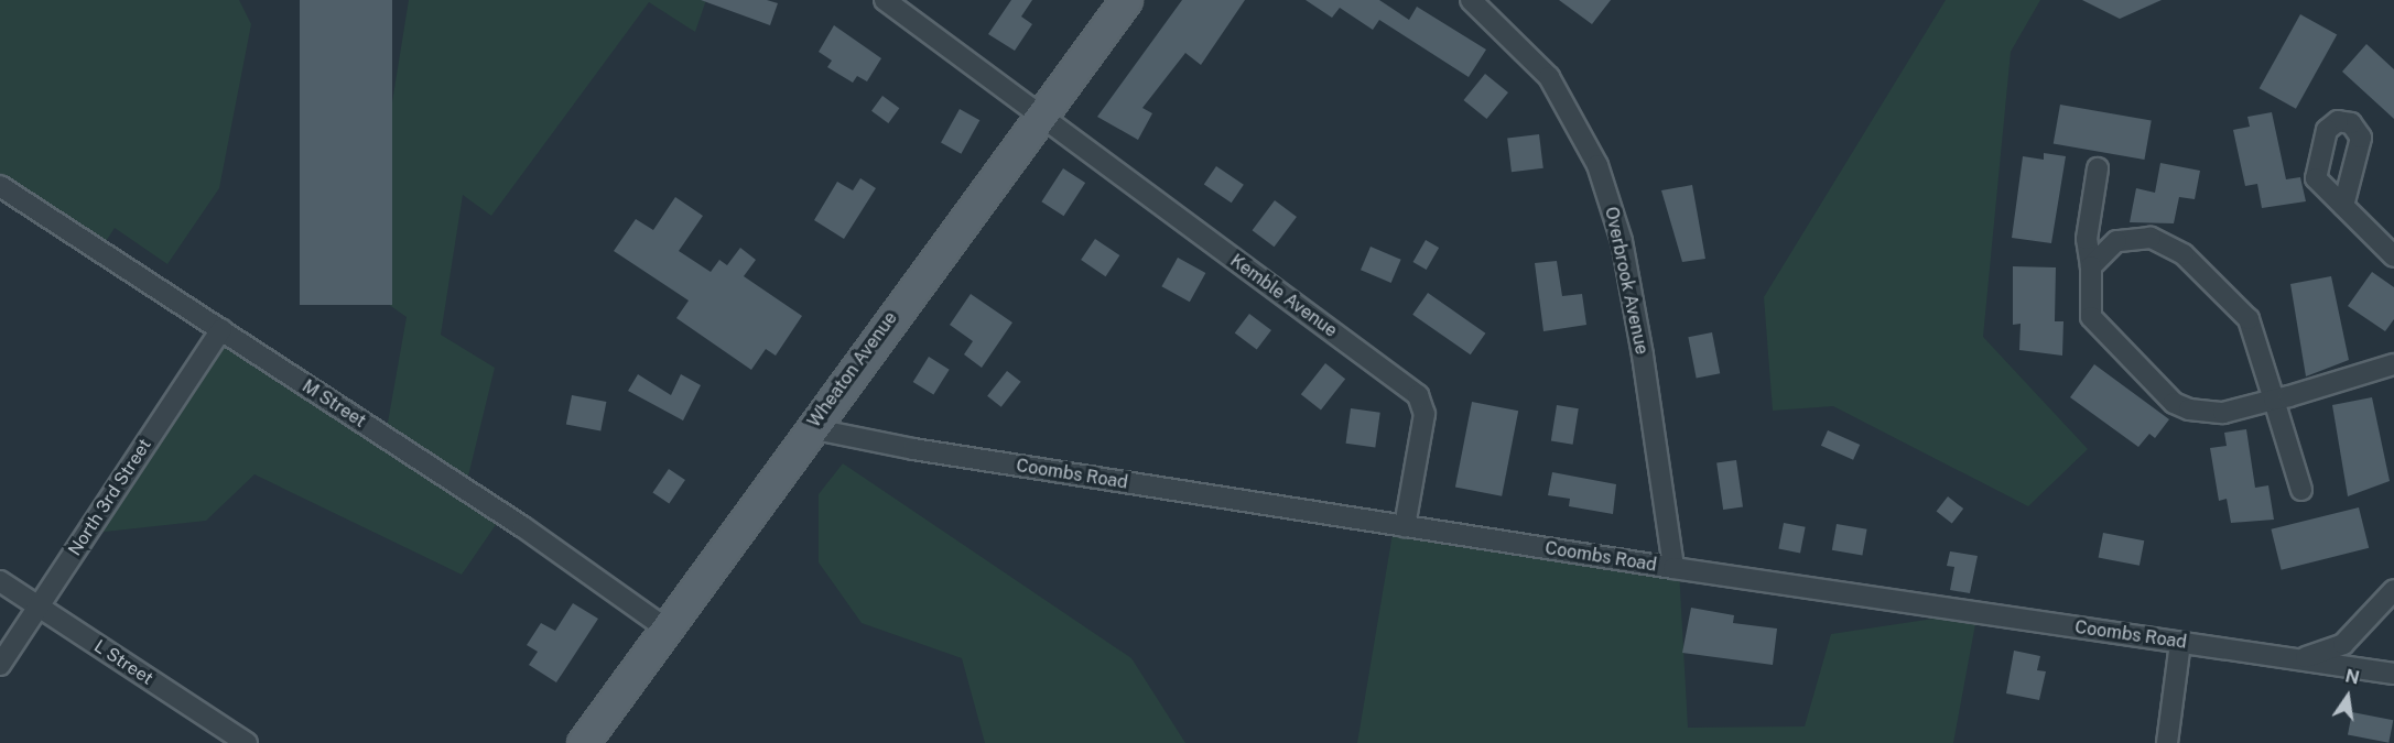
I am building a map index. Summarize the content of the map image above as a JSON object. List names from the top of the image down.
{
  "streets": {
    "main road": ["Wheaton Avenue"],
    "street": [
      "Overbrook Avenue",
      "Kemble Avenue",
      "M Street",
      "Coombs Road",
      "North 3rd Street",
      "L Street"
    ]
  },
  "crossings": [
    ["Overbrook Avenue", "Coombs Road"],
    ["Kemble Avenue", "Wheaton Avenue"],
    ["Kemble Avenue", "Coombs Road"],
    ["Wheaton Avenue", "M Street"],
    ["Wheaton Avenue", "Coombs Road"],
    ["M Street", "North 3rd Street"],
    ["North 3rd Street", "L Street"]
  ],
  "north": "top"
}
